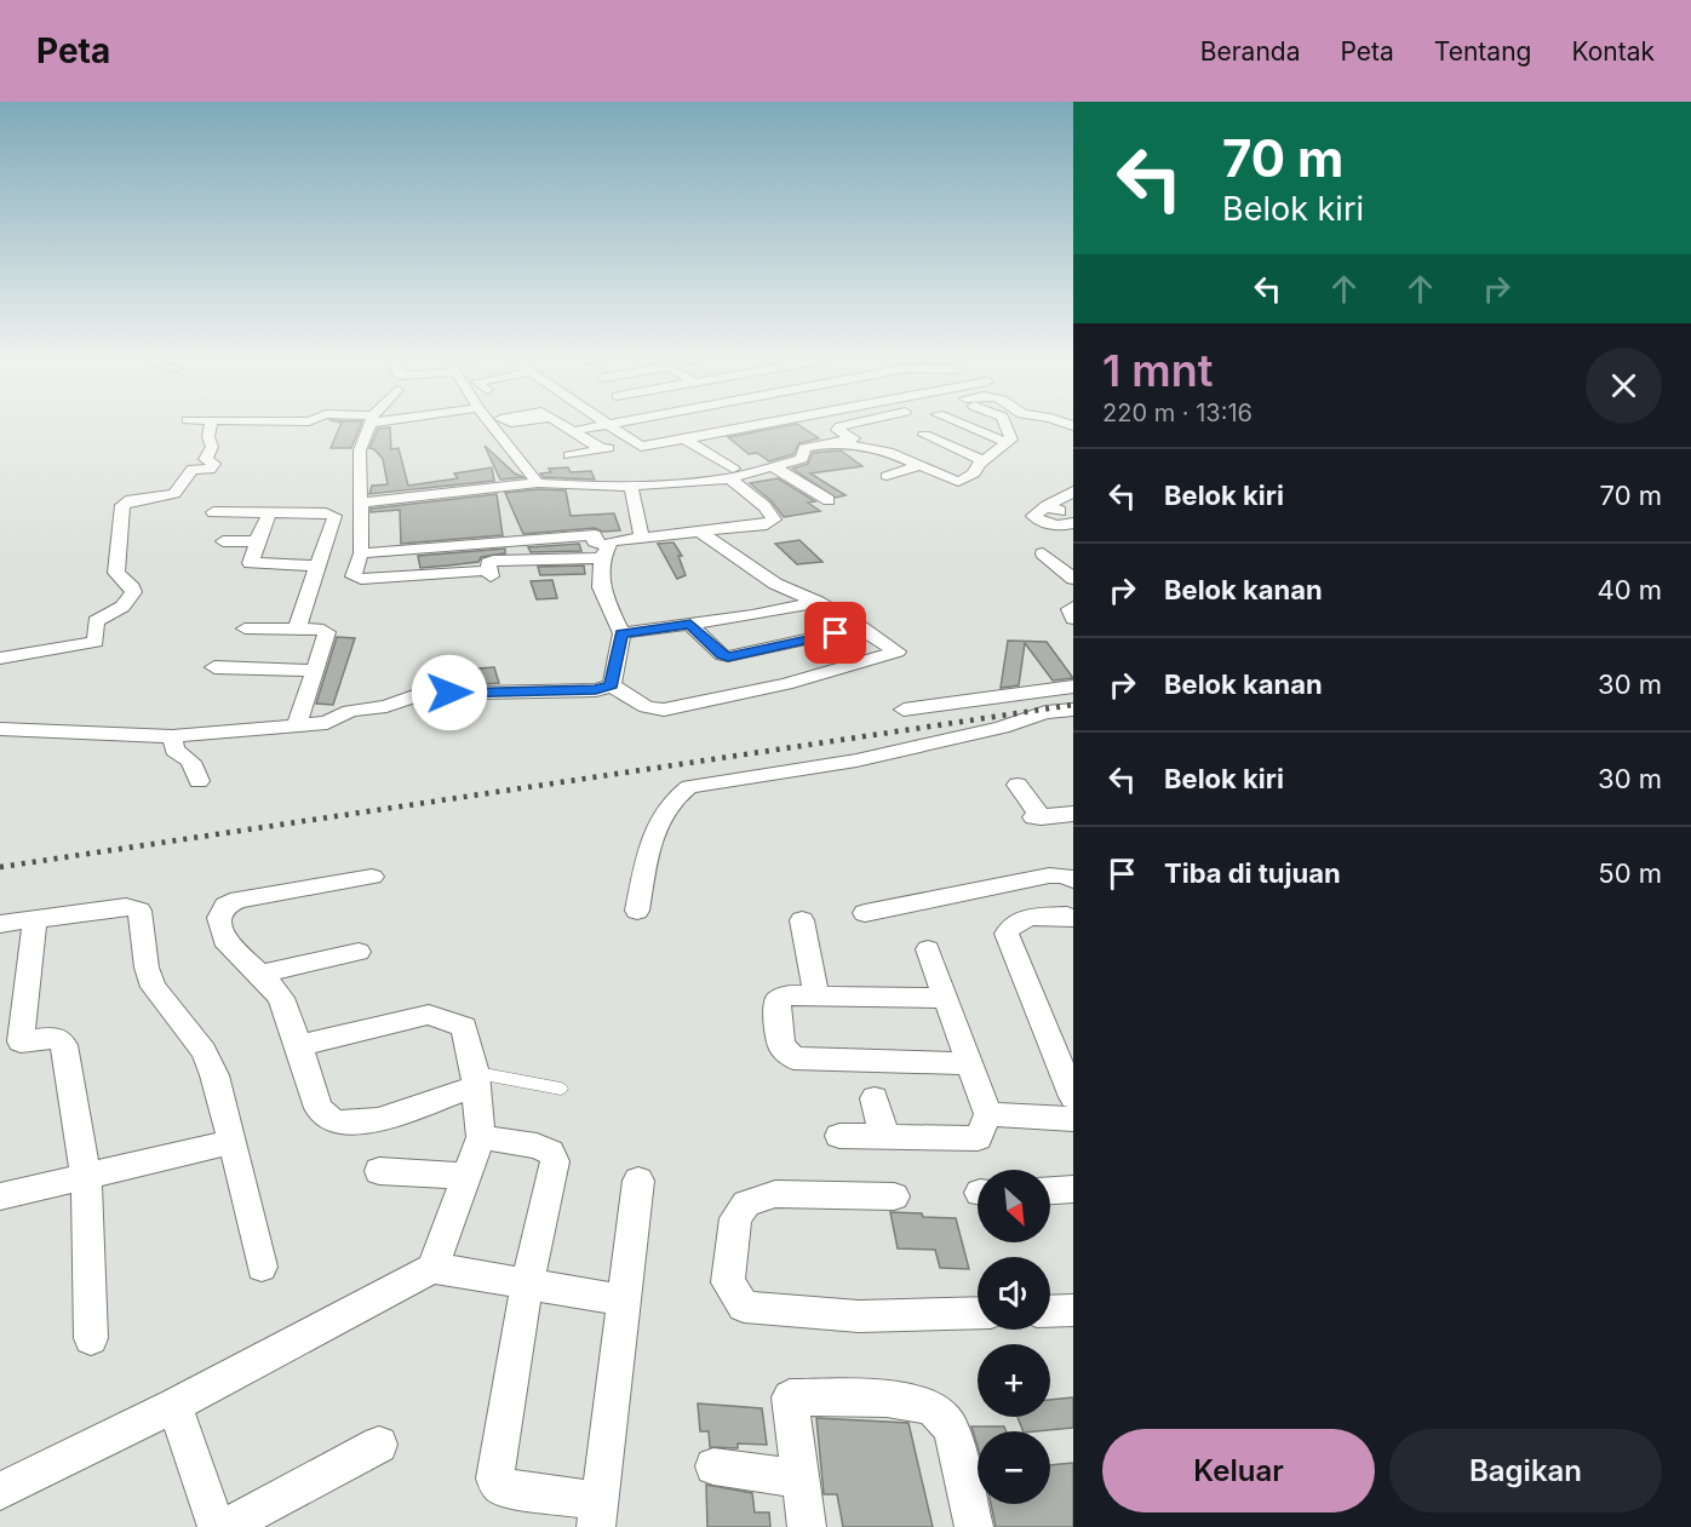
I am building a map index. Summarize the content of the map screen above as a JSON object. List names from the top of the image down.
{
  "north": "bottom right",
  "page": {
    "header": "Peta",
    "nav": [
      "Beranda",
      "Peta",
      "Tentang",
      "Kontak"
    ],
    "turn": ["70 m", "Belok kiri"],
    "heading": ["1 mnt", "220 m · 13:16"],
    "list": [
      {
        "name": "Belok kiri",
        "value": "70 m"
      },
      {
        "name": "Belok kanan",
        "value": "40 m"
      },
      {
        "name": "Belok kanan",
        "value": "30 m"
      },
      {
        "name": "Belok kiri",
        "value": "30 m"
      },
      {
        "name": "Tiba di tujuan",
        "value": "50 m"
      }
    ],
    "map_buttons": ["+", "−"],
    "buttons": ["Keluar", "Bagikan"]
  }
}
